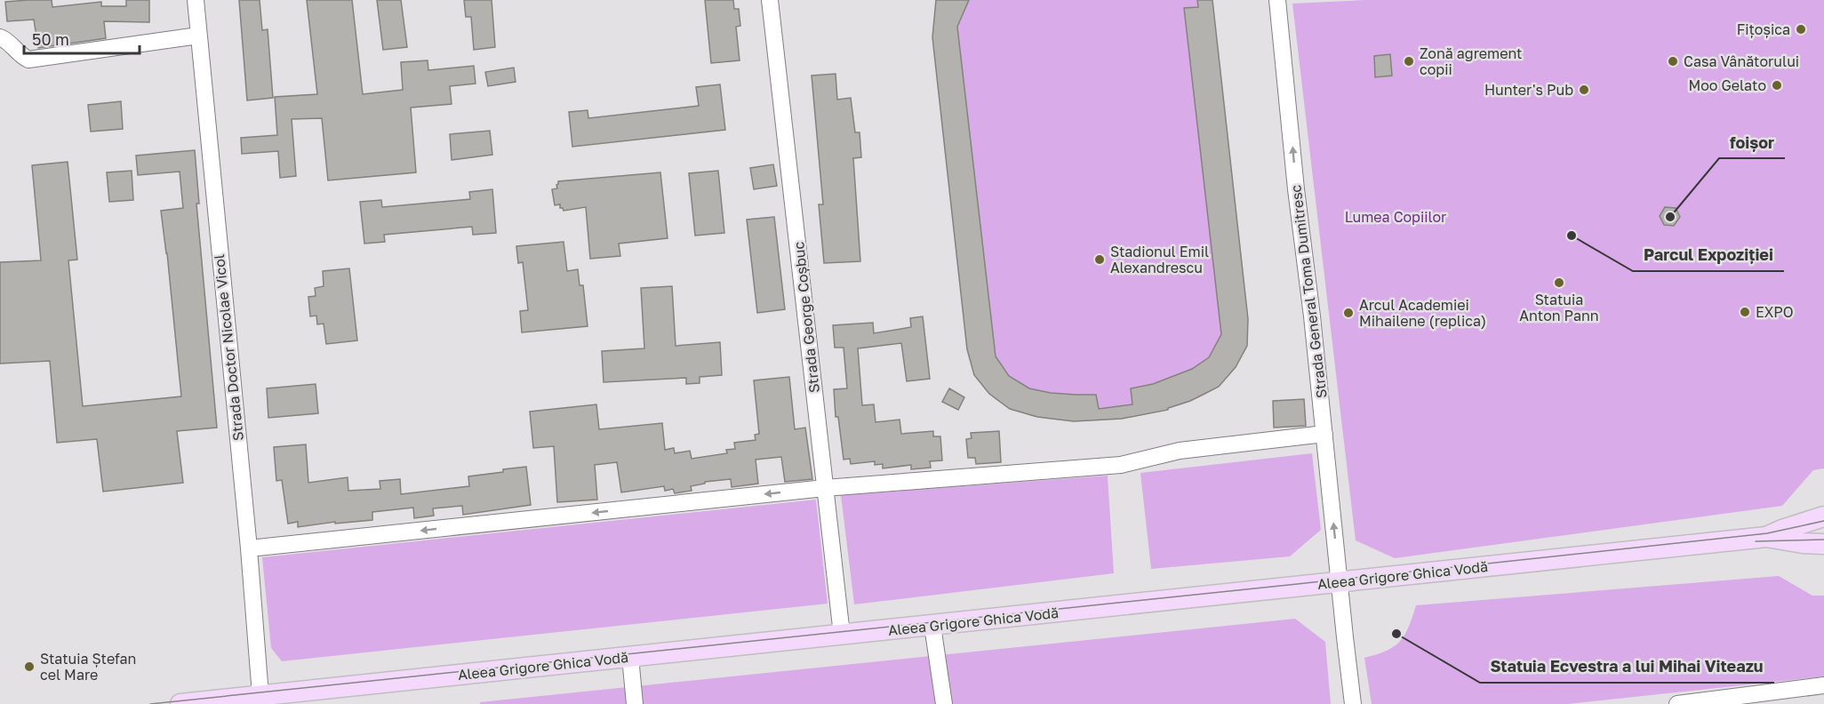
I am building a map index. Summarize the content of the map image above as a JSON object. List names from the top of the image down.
{
  "streets": {
    "main road": ["Aleea Grigore Ghica Vodă"],
    "street": ["Strada General Toma Dumitresc", "Strada George Coșbuc", "Strada Doctor Nicolae Vicol"]
  },
  "crossings": [
    ["Strada General Toma Dumitresc", "Aleea Grigore Ghica Vodă"],
    ["Strada George Coșbuc", "Aleea Grigore Ghica Vodă"],
    ["Strada Doctor Nicolae Vicol", "Aleea Grigore Ghica Vodă"]
  ],
  "one_way": ["Strada General Toma Dumitresc"],
  "parks": ["Lumea Copiilor"],
  "places": [
    "Fițoșica",
    "Zonă agrement copii",
    "Casa Vânătorului",
    "Moo Gelato",
    "Hunter's Pub",
    "foișor",
    "Parcul Expoziției",
    "Stadionul Emil Alexandrescu",
    "Statuia Anton Pann",
    "EXPO",
    "Arcul Academiei Mihailene (replica)",
    "Statuia Ecvestra a lui Mihai Viteazu",
    "Statuia Ștefan cel Mare"
  ],
  "scale_bar": "50 m"
}
